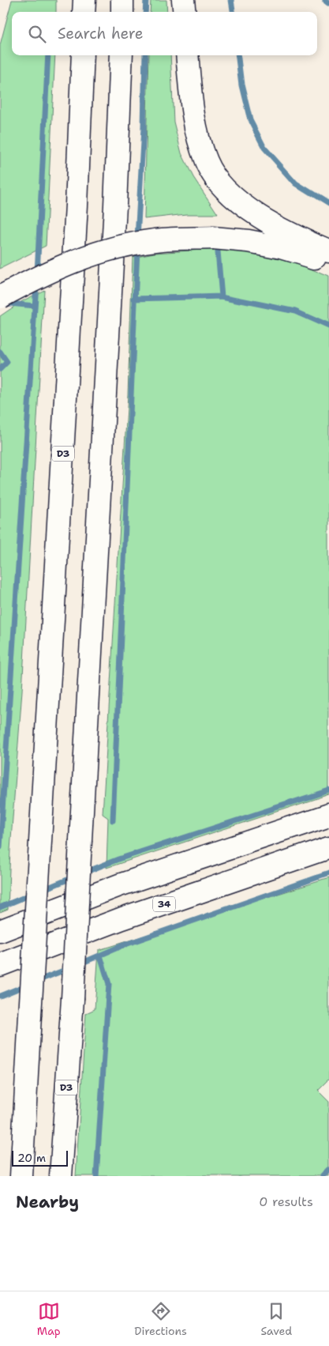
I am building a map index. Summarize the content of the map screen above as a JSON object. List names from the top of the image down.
{
  "streets": {
    "highway": ["D3", "34"]
  },
  "scale_bar": "20 m",
  "page": {
    "search": "Search here",
    "scale": "20 m",
    "heading": ["Nearby", "0 results"],
    "nav": ["Map", "Directions", "Saved"]
  }
}
